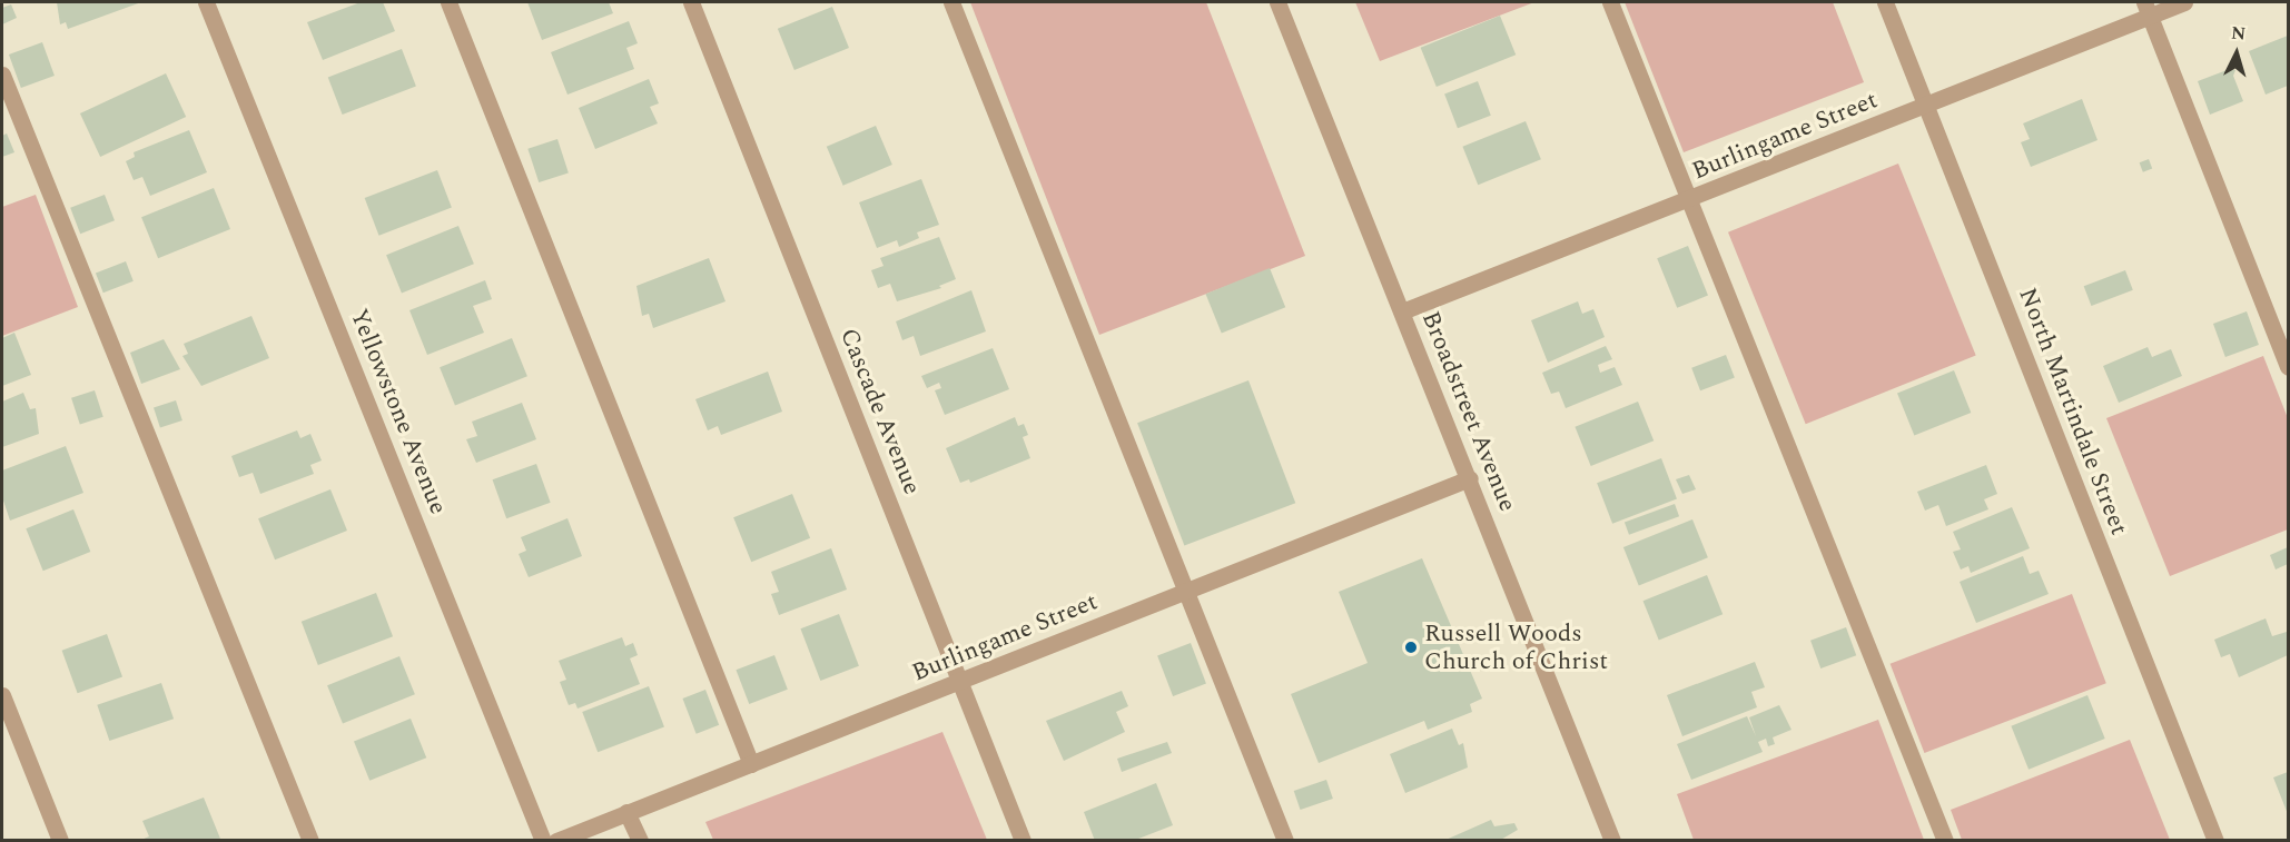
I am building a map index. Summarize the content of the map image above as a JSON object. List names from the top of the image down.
{
  "streets": {
    "street": [
      "Burlingame Street",
      "Yellowstone Avenue",
      "Cascade Avenue",
      "Broadstreet Avenue",
      "North Martindale Street"
    ]
  },
  "crossings": [
    ["Burlingame Street", "Cascade Avenue"],
    ["Burlingame Street", "Broadstreet Avenue"],
    ["Burlingame Street", "North Martindale Street"]
  ],
  "places": ["Russell Woods Church of Christ"],
  "north": "top"
}
